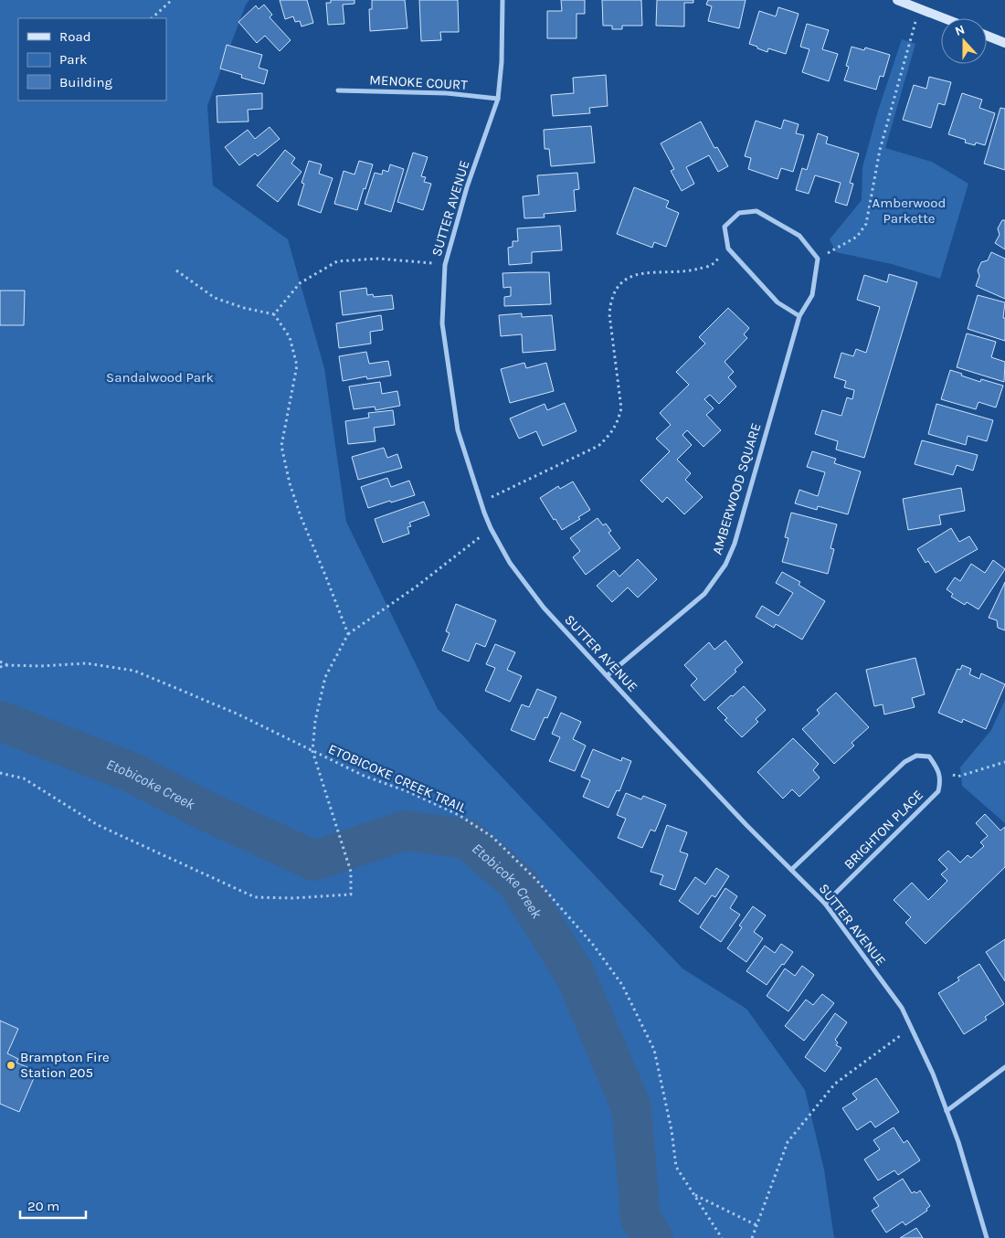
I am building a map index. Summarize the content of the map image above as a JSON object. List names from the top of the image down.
{
  "streets": {
    "street": [
      "MENOKE COURT",
      "SUTTER AVENUE",
      "AMBERWOOD SQUARE",
      "BRIGHTON PLACE"
    ],
    "path": ["ETOBICOKE CREEK TRAIL"]
  },
  "crossings": [
    ["MENOKE COURT", "SUTTER AVENUE"],
    ["SUTTER AVENUE", "AMBERWOOD SQUARE"],
    ["SUTTER AVENUE", "BRIGHTON PLACE"]
  ],
  "water": ["Etobicoke Creek"],
  "parks": ["Amberwood Parkette", "Sandalwood Park"],
  "places": ["Brampton Fire Station 205"],
  "legend": ["Road", "Park", "Building"],
  "scale_bar": "20 m",
  "north": "top"
}
